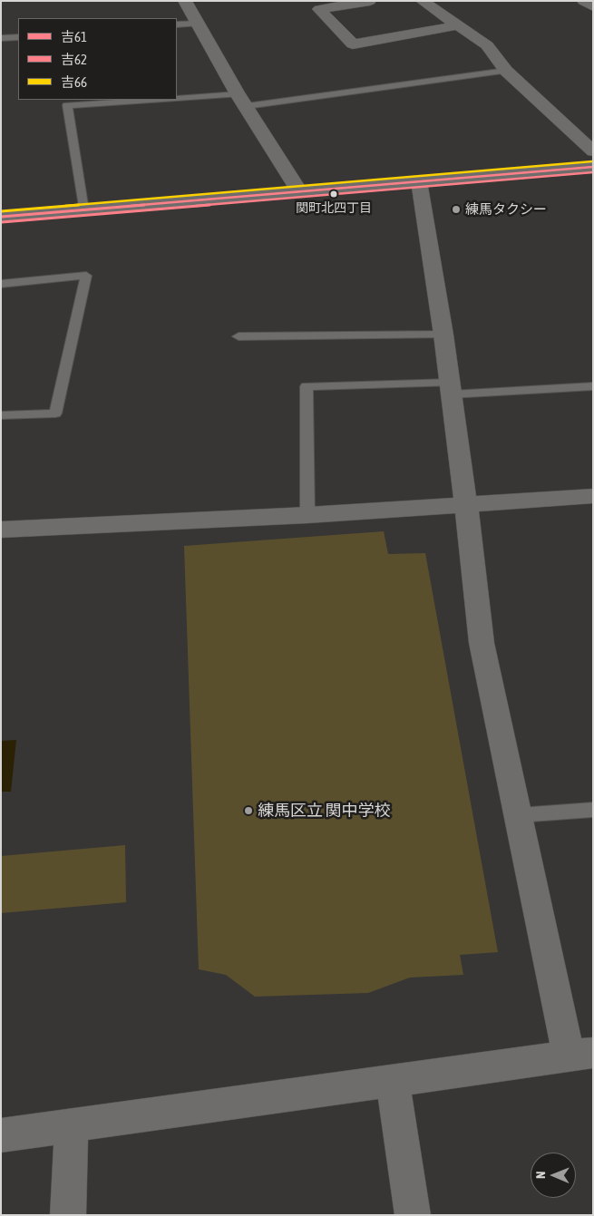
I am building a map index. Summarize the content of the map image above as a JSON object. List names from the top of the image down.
{
  "places": ["関町北四丁目", "練馬タクシー", "練馬区立 関中学校"],
  "lines": ["transit line 吉66", "transit line 吉61", "transit line 吉62"],
  "legend": ["吉61", "吉62", "吉66"],
  "north": "left"
}
